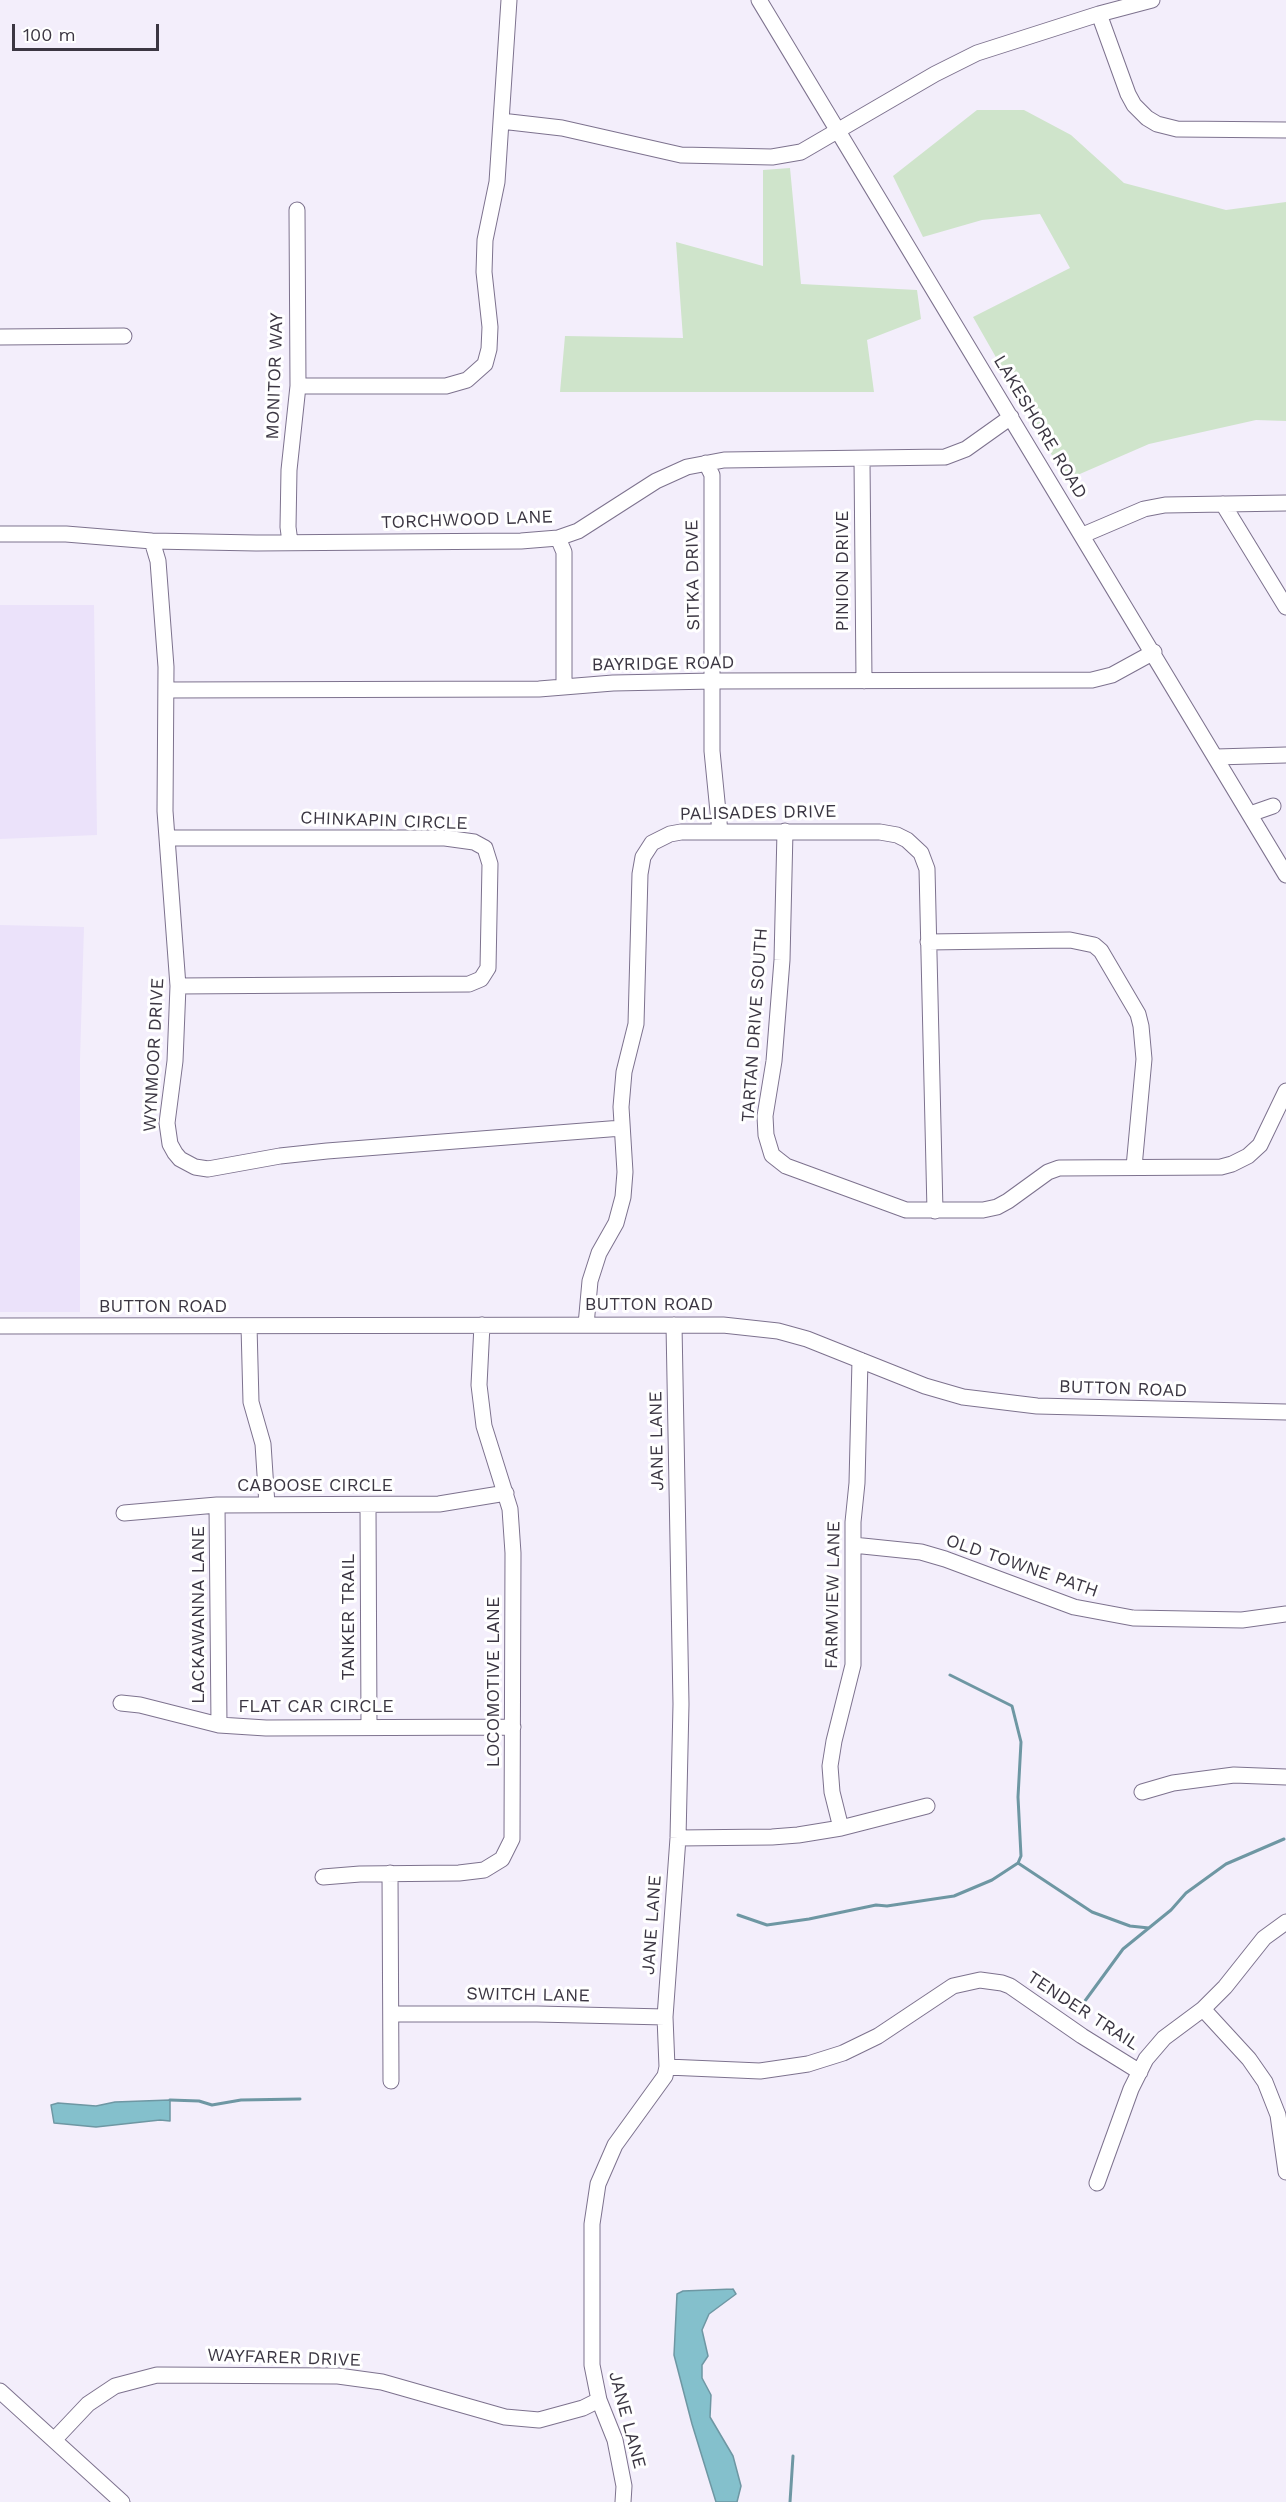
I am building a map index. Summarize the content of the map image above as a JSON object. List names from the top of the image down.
{
  "streets": {
    "street": [
      "MONITOR WAY",
      "LAKESHORE ROAD",
      "TORCHWOOD LANE",
      "PINION DRIVE",
      "SITKA DRIVE",
      "BAYRIDGE ROAD",
      "PALISADES DRIVE",
      "CHINKAPIN CIRCLE",
      "TARTAN DRIVE SOUTH",
      "WYNMOOR DRIVE",
      "BUTTON ROAD",
      "JANE LANE",
      "CABOOSE CIRCLE",
      "OLD TOWNE PATH",
      "FARMVIEW LANE",
      "LACKAWANNA LANE",
      "TANKER TRAIL",
      "LOCOMOTIVE LANE",
      "FLAT CAR CIRCLE",
      "SWITCH LANE",
      "TENDER TRAIL",
      "WAYFARER DRIVE"
    ]
  },
  "crossings": [
    ["MONITOR WAY", "TORCHWOOD LANE"],
    ["LAKESHORE ROAD", "TORCHWOOD LANE"],
    ["LAKESHORE ROAD", "BAYRIDGE ROAD"],
    ["TORCHWOOD LANE", "PINION DRIVE"],
    ["TORCHWOOD LANE", "SITKA DRIVE"],
    ["TORCHWOOD LANE", "WYNMOOR DRIVE"],
    ["PINION DRIVE", "BAYRIDGE ROAD"],
    ["SITKA DRIVE", "BAYRIDGE ROAD"],
    ["SITKA DRIVE", "PALISADES DRIVE"],
    ["BAYRIDGE ROAD", "WYNMOOR DRIVE"],
    ["PALISADES DRIVE", "TARTAN DRIVE SOUTH"],
    ["PALISADES DRIVE", "WYNMOOR DRIVE"],
    ["PALISADES DRIVE", "BUTTON ROAD"],
    ["CHINKAPIN CIRCLE", "WYNMOOR DRIVE"],
    ["BUTTON ROAD", "JANE LANE"],
    ["BUTTON ROAD", "FARMVIEW LANE"],
    ["BUTTON ROAD", "LOCOMOTIVE LANE"],
    ["JANE LANE", "SWITCH LANE"],
    ["JANE LANE", "TENDER TRAIL"],
    ["JANE LANE", "WAYFARER DRIVE"],
    ["CABOOSE CIRCLE", "LACKAWANNA LANE"],
    ["CABOOSE CIRCLE", "TANKER TRAIL"],
    ["CABOOSE CIRCLE", "LOCOMOTIVE LANE"],
    ["OLD TOWNE PATH", "FARMVIEW LANE"],
    ["LACKAWANNA LANE", "FLAT CAR CIRCLE"],
    ["TANKER TRAIL", "FLAT CAR CIRCLE"],
    ["LOCOMOTIVE LANE", "FLAT CAR CIRCLE"]
  ],
  "scale_bar": "100 m"
}
